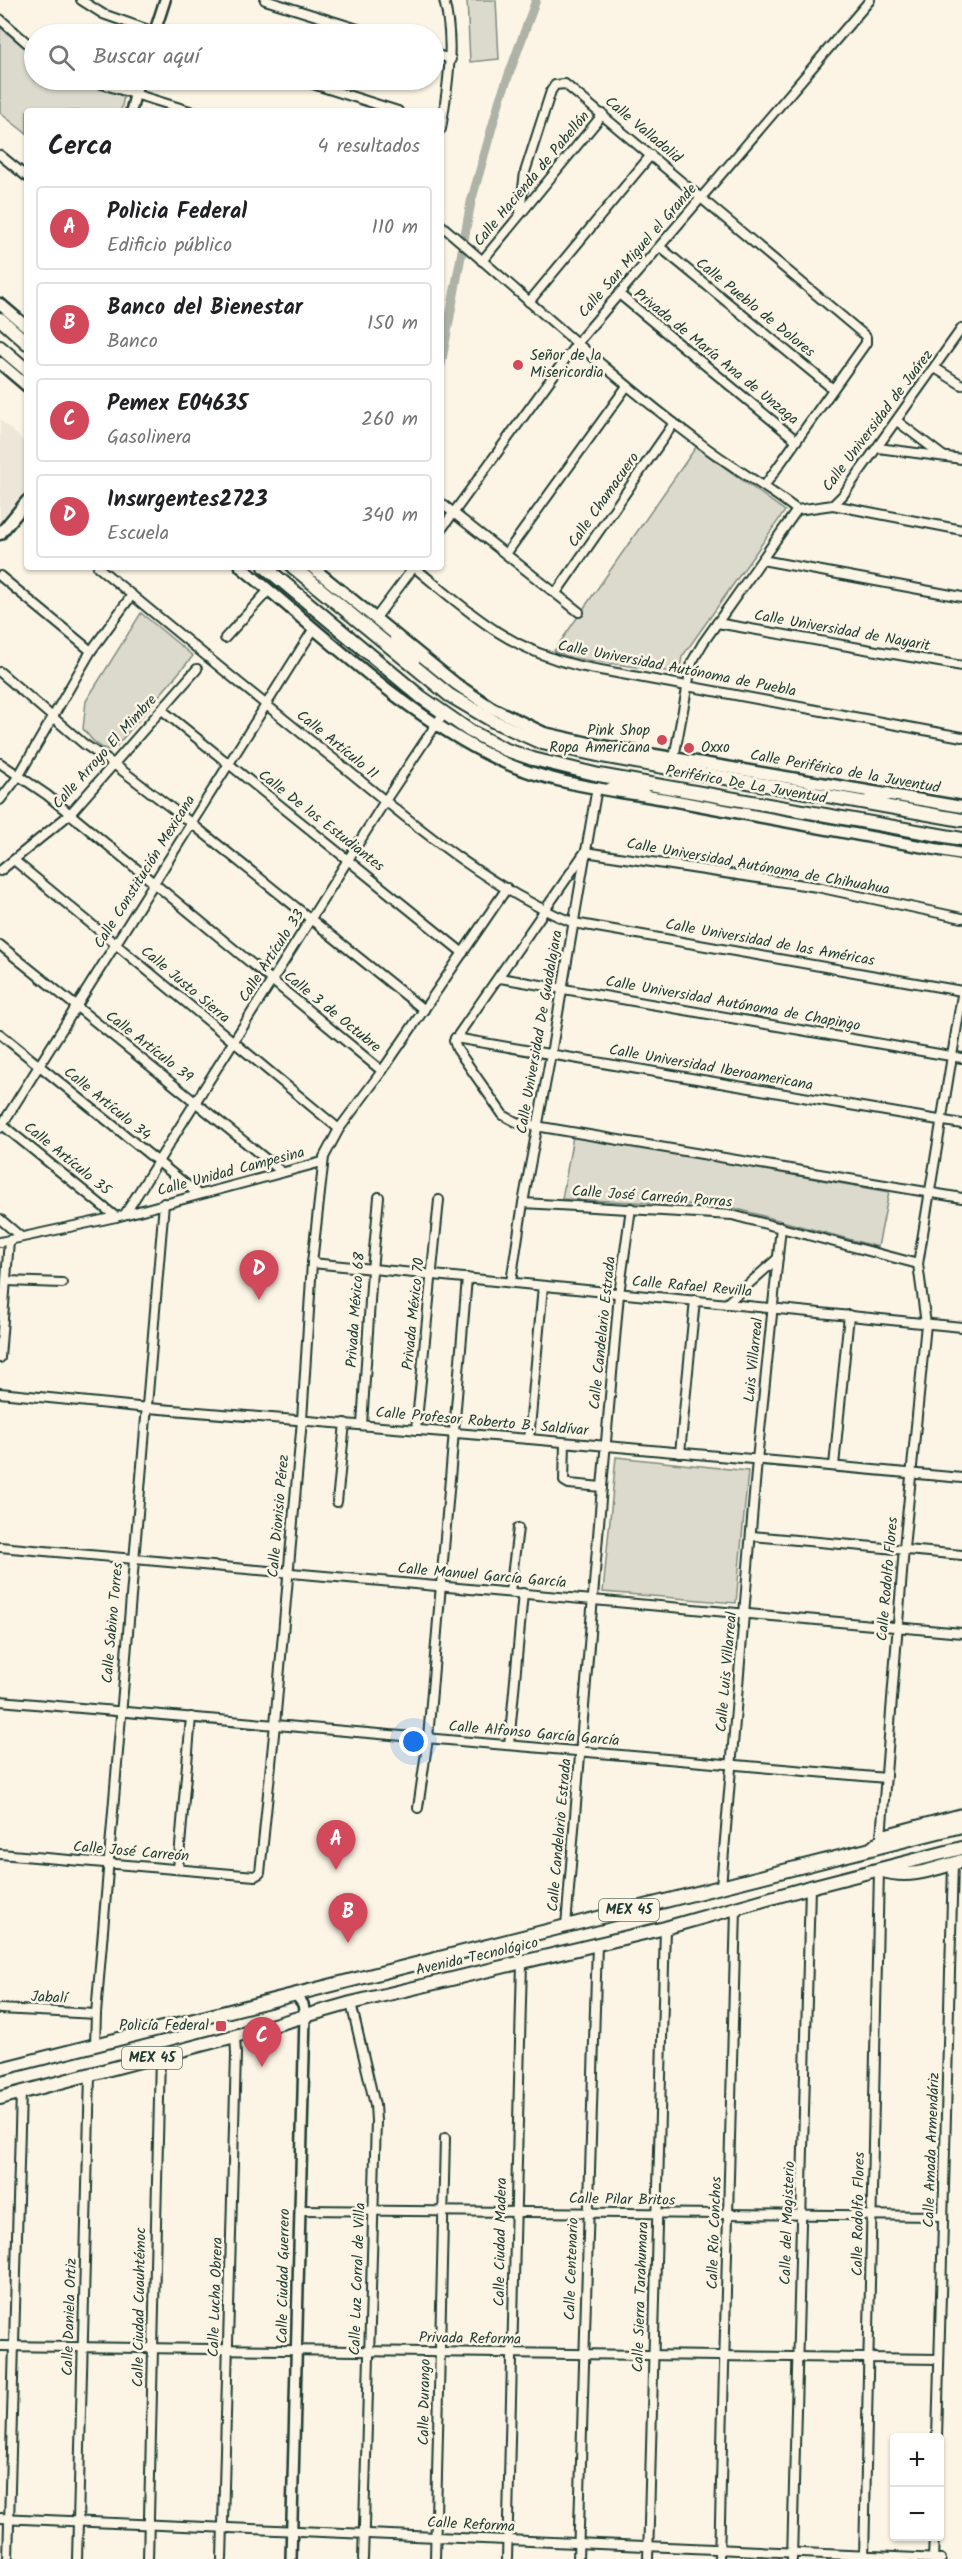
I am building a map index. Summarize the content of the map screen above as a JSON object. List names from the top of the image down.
{
  "streets": {
    "main road": [
      "Calle Periférico de la Juventud",
      "Periférico De La Juventud",
      "MEX 45",
      "Avenida Tecnológico"
    ],
    "street": [
      "Calle Valladolid",
      "Calle Hacienda de Pabellón",
      "Calle San Miguel el Grande",
      "Calle Pueblo de Dolores",
      "Privada de María Ana de Unzaga",
      "Calle Universidad de Juárez",
      "Calle Chamacuero",
      "Calle Universidad de Nayarit",
      "Calle Universidad Autónoma de Puebla",
      "Calle Artículo 11",
      "Calle Arroyo El Mimbre",
      "Calle De los Estudiantes",
      "Calle Universidad Autónoma de Chihuahua",
      "Calle Constitución Mexicana",
      "Calle Universidad de las Américas",
      "Calle Artículo 33",
      "Calle Justo Sierra",
      "Calle Universidad Autónoma de Chapingo",
      "Calle 3 de Octubre",
      "Calle Universidad De Guadalajara",
      "Calle Artículo 39",
      "Calle Universidad Iberoamericana",
      "Calle Artículo 34",
      "Calle Artículo 35",
      "Calle Unidad Campesina",
      "Calle José Carreón Porras",
      "Calle Rafael Revilla",
      "Privada México 68",
      "Privada México 70",
      "Calle Candelario Estrada",
      "Luis Villarreal",
      "Calle Profesor Roberto B. Saldívar",
      "Calle Dionisio Pérez",
      "Calle Manuel García García",
      "Calle Rodolfo Flores",
      "Calle Sabino Torres",
      "Calle Luis Villarreal",
      "Calle Alfonso García García",
      "Calle José Carreón",
      "Jabalí",
      "Calle Amada Armendáriz",
      "Calle Pilar Britos",
      "Calle del Magisterio",
      "Calle Río Conchos",
      "Calle Ciudad Madera",
      "Calle Centenario",
      "Calle Ciudad Guerrero",
      "Calle Luz Corral de Villa",
      "Calle Lucha Obrera",
      "Calle Sierra Tarahumara",
      "Calle Ciudad Cuauhtémoc",
      "Calle Daniela Ortiz",
      "Privada Reforma",
      "Calle Durango",
      "Calle Reforma"
    ]
  },
  "crossings": [
    ["Calle Valladolid", "Calle Hacienda de Pabellón"],
    ["Calle Valladolid", "Calle San Miguel el Grande"],
    ["Calle Valladolid", "Calle Pueblo de Dolores"],
    ["Calle San Miguel el Grande", "Calle Pueblo de Dolores"],
    ["Calle San Miguel el Grande", "Privada de María Ana de Unzaga"],
    ["Calle Artículo 11", "Calle Constitución Mexicana"],
    ["Calle Artículo 11", "Calle Universidad de las Américas"],
    ["Calle Artículo 11", "Calle Artículo 33"],
    ["Calle Artículo 11", "Calle Universidad De Guadalajara"],
    ["Calle Artículo 11", "Calle Unidad Campesina"],
    ["Calle Arroyo El Mimbre", "Calle De los Estudiantes"],
    ["Calle Arroyo El Mimbre", "Calle Justo Sierra"],
    ["Calle Arroyo El Mimbre", "Calle 3 de Octubre"],
    ["Periférico De La Juventud", "Calle Artículo 33"],
    ["Calle De los Estudiantes", "Calle Constitución Mexicana"],
    ["Calle De los Estudiantes", "Calle Artículo 33"],
    ["Calle De los Estudiantes", "Calle Unidad Campesina"],
    ["Calle Universidad Autónoma de Chihuahua", "Calle Universidad De Guadalajara"],
    ["Calle Constitución Mexicana", "Calle Justo Sierra"],
    ["Calle Constitución Mexicana", "Calle 3 de Octubre"],
    ["Calle Constitución Mexicana", "Calle Artículo 39"],
    ["Calle Constitución Mexicana", "Calle Artículo 34"],
    ["Calle Constitución Mexicana", "Calle Artículo 35"],
    ["Calle Universidad de las Américas", "Calle Universidad De Guadalajara"],
    ["Calle Universidad de las Américas", "Calle Rodolfo Flores"],
    ["Calle Artículo 33", "Calle Justo Sierra"],
    ["Calle Artículo 33", "Calle 3 de Octubre"],
    ["Calle Artículo 33", "Calle Artículo 39"],
    ["Calle Artículo 33", "Calle Artículo 34"],
    ["Calle Artículo 33", "Calle Unidad Campesina"],
    ["Calle Justo Sierra", "Calle Unidad Campesina"],
    ["Calle Universidad Autónoma de Chapingo", "Calle Universidad De Guadalajara"],
    ["Calle Universidad Autónoma de Chapingo", "Calle Rodolfo Flores"],
    ["Calle 3 de Octubre", "Calle Unidad Campesina"],
    ["Calle Universidad De Guadalajara", "Calle Universidad Iberoamericana"],
    ["Calle Universidad De Guadalajara", "Calle José Carreón Porras"],
    ["Calle Universidad De Guadalajara", "Calle Rafael Revilla"],
    ["Calle Artículo 39", "Calle Unidad Campesina"],
    ["Calle Universidad Iberoamericana", "Calle Rodolfo Flores"],
    ["Calle Artículo 34", "Calle Unidad Campesina"],
    ["Calle Artículo 35", "Calle Unidad Campesina"],
    ["Calle Unidad Campesina", "Calle Dionisio Pérez"],
    ["Calle Unidad Campesina", "Calle Sabino Torres"],
    ["Calle José Carreón Porras", "Calle Candelario Estrada"],
    ["Calle José Carreón Porras", "Luis Villarreal"],
    ["Calle José Carreón Porras", "Calle Rodolfo Flores"],
    ["Calle Rafael Revilla", "Privada México 68"],
    ["Calle Rafael Revilla", "Privada México 70"],
    ["Calle Rafael Revilla", "Calle Candelario Estrada"],
    ["Calle Rafael Revilla", "Luis Villarreal"],
    ["Calle Rafael Revilla", "Calle Dionisio Pérez"],
    ["Calle Rafael Revilla", "Calle Rodolfo Flores"],
    ["Privada México 68", "Calle Profesor Roberto B. Saldívar"],
    ["Privada México 70", "Calle Profesor Roberto B. Saldívar"],
    ["Calle Candelario Estrada", "Calle Profesor Roberto B. Saldívar"],
    ["Calle Candelario Estrada", "Calle Manuel García García"],
    ["Calle Candelario Estrada", "Calle Alfonso García García"],
    ["Calle Candelario Estrada", "Avenida Tecnológico"],
    ["Luis Villarreal", "Calle Profesor Roberto B. Saldívar"],
    ["Luis Villarreal", "Calle Luis Villarreal"],
    ["Calle Profesor Roberto B. Saldívar", "Calle Dionisio Pérez"],
    ["Calle Profesor Roberto B. Saldívar", "Calle Rodolfo Flores"],
    ["Calle Profesor Roberto B. Saldívar", "Calle Sabino Torres"],
    ["Calle Profesor Roberto B. Saldívar", "Calle Luis Villarreal"],
    ["Calle Dionisio Pérez", "Calle Manuel García García"],
    ["Calle Dionisio Pérez", "Calle Alfonso García García"],
    ["Calle Dionisio Pérez", "Calle José Carreón"],
    ["Calle Manuel García García", "Calle Rodolfo Flores"],
    ["Calle Manuel García García", "Calle Sabino Torres"],
    ["Calle Manuel García García", "Calle Luis Villarreal"],
    ["Calle Rodolfo Flores", "Calle Alfonso García García"],
    ["Calle Rodolfo Flores", "Avenida Tecnológico"],
    ["Calle Rodolfo Flores", "Calle Pilar Britos"],
    ["Calle Rodolfo Flores", "Privada Reforma"],
    ["Calle Rodolfo Flores", "Calle Reforma"],
    ["Calle Sabino Torres", "Calle Alfonso García García"],
    ["Calle Sabino Torres", "Calle José Carreón"],
    ["Calle Sabino Torres", "Avenida Tecnológico"],
    ["Calle Sabino Torres", "Jabalí"],
    ["Calle Luis Villarreal", "Calle Alfonso García García"],
    ["Calle Luis Villarreal", "Avenida Tecnológico"],
    ["Avenida Tecnológico", "Calle del Magisterio"],
    ["Avenida Tecnológico", "Calle Río Conchos"],
    ["Avenida Tecnológico", "Calle Ciudad Madera"],
    ["Avenida Tecnológico", "Calle Centenario"],
    ["Avenida Tecnológico", "Calle Ciudad Guerrero"],
    ["Avenida Tecnológico", "Calle Luz Corral de Villa"],
    ["Avenida Tecnológico", "Calle Lucha Obrera"],
    ["Avenida Tecnológico", "Calle Sierra Tarahumara"],
    ["Avenida Tecnológico", "Calle Ciudad Cuauhtémoc"],
    ["Avenida Tecnológico", "Calle Daniela Ortiz"],
    ["Calle Amada Armendáriz", "Calle Pilar Britos"],
    ["Calle Amada Armendáriz", "Privada Reforma"],
    ["Calle Pilar Britos", "Calle del Magisterio"],
    ["Calle Pilar Britos", "Calle Río Conchos"],
    ["Calle Pilar Britos", "Calle Ciudad Madera"],
    ["Calle Pilar Britos", "Calle Centenario"],
    ["Calle Pilar Britos", "Calle Ciudad Guerrero"],
    ["Calle Pilar Britos", "Calle Luz Corral de Villa"],
    ["Calle Pilar Britos", "Calle Sierra Tarahumara"],
    ["Calle Pilar Britos", "Calle Durango"],
    ["Calle del Magisterio", "Privada Reforma"],
    ["Calle del Magisterio", "Calle Reforma"],
    ["Calle Río Conchos", "Privada Reforma"],
    ["Calle Río Conchos", "Calle Reforma"],
    ["Calle Ciudad Madera", "Privada Reforma"],
    ["Calle Ciudad Madera", "Calle Reforma"],
    ["Calle Centenario", "Privada Reforma"],
    ["Calle Centenario", "Calle Reforma"],
    ["Calle Ciudad Guerrero", "Privada Reforma"],
    ["Calle Ciudad Guerrero", "Calle Reforma"],
    ["Calle Luz Corral de Villa", "Privada Reforma"],
    ["Calle Luz Corral de Villa", "Calle Reforma"],
    ["Calle Lucha Obrera", "Privada Reforma"],
    ["Calle Lucha Obrera", "Calle Reforma"],
    ["Calle Sierra Tarahumara", "Privada Reforma"],
    ["Calle Sierra Tarahumara", "Calle Reforma"],
    ["Calle Ciudad Cuauhtémoc", "Privada Reforma"],
    ["Calle Ciudad Cuauhtémoc", "Calle Reforma"],
    ["Calle Daniela Ortiz", "Privada Reforma"],
    ["Calle Daniela Ortiz", "Calle Reforma"],
    ["Privada Reforma", "Calle Durango"],
    ["Calle Durango", "Calle Reforma"]
  ],
  "places": {
    "other": ["Señor de la Misericordia", "Pink Shop Ropa Americana", "Oxxo"],
    "transit": ["Policía Federal"]
  },
  "page": {
    "search": "Buscar aquí",
    "heading": ["Cerca", "4 resultados"],
    "list": [
      {
        "mark": "A",
        "name": "Policia Federal",
        "note": "Edificio público",
        "value": "110 m"
      },
      {
        "mark": "B",
        "name": "Banco del Bienestar",
        "note": "Banco",
        "value": "150 m"
      },
      {
        "mark": "C",
        "name": "Pemex E04635",
        "note": "Gasolinera",
        "value": "260 m"
      },
      {
        "mark": "D",
        "name": "Insurgentes2723",
        "note": "Escuela",
        "value": "340 m"
      }
    ],
    "pins": [
      "D",
      "A",
      "B",
      "C"
    ],
    "map_buttons": ["+", "−"]
  }
}
